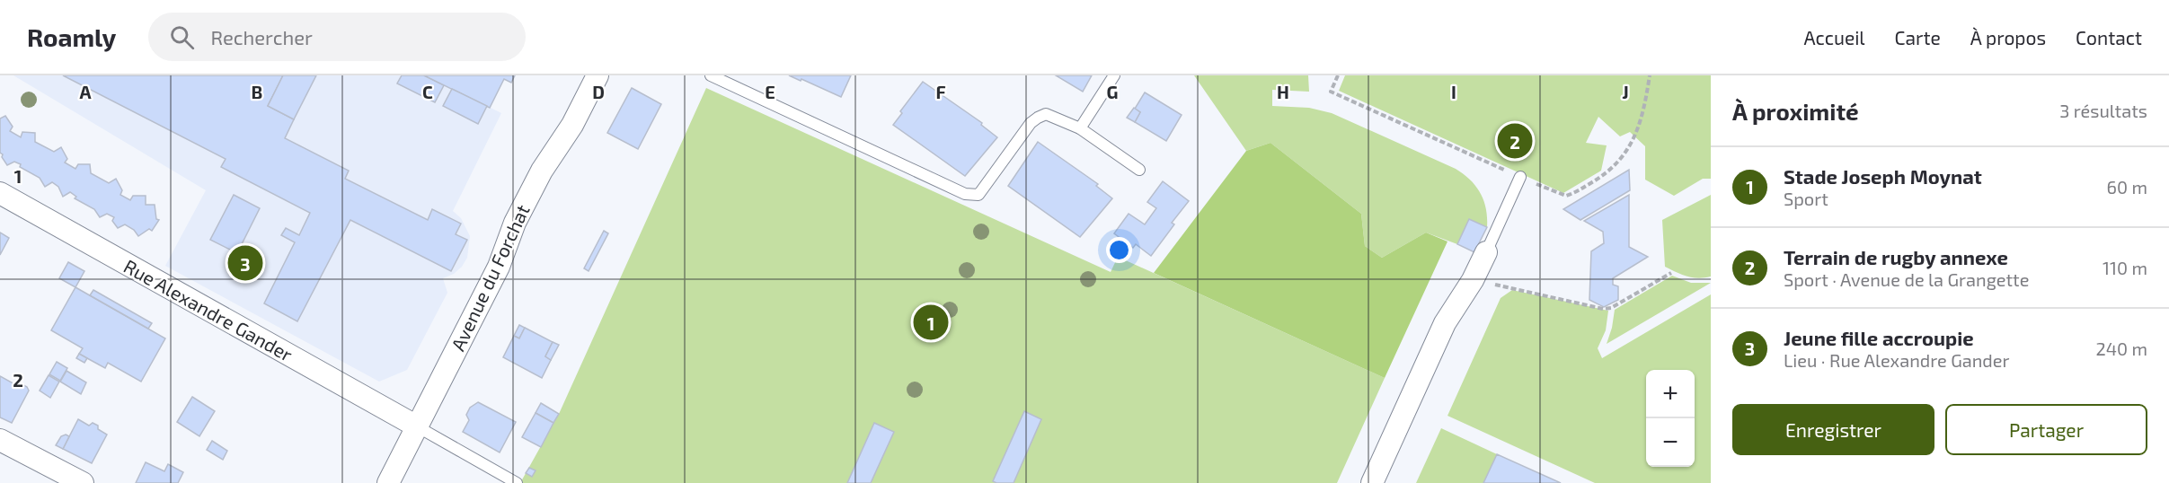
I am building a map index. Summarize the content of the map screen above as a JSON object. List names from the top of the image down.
{
  "streets": {
    "street": ["Avenue du Forchat", "Rue Alexandre Gander"]
  },
  "crossings": [
    ["Avenue du Forchat", "Rue Alexandre Gander"]
  ],
  "page": {
    "header": "Roamly",
    "search": "Rechercher",
    "nav": [
      "Accueil",
      "Carte",
      "À propos",
      "Contact"
    ],
    "heading": ["À proximité", "3 résultats"],
    "pins": ["2", "3", "1"],
    "list": [
      {
        "mark": "1",
        "name": "Stade Joseph Moynat",
        "note": "Sport",
        "value": "60 m"
      },
      {
        "mark": "2",
        "name": "Terrain de rugby annexe",
        "note": "Sport · Avenue de la Grangette",
        "value": "110 m"
      },
      {
        "mark": "3",
        "name": "Jeune fille accroupie",
        "note": "Lieu · Rue Alexandre Gander",
        "value": "240 m"
      }
    ],
    "map_buttons": ["+", "−"],
    "buttons": ["Enregistrer", "Partager"]
  },
  "grid": {
    "columns": [
      "A",
      "B",
      "C",
      "D",
      "E",
      "F",
      "G",
      "H",
      "I",
      "J"
    ],
    "rows": ["1", "2"]
  }
}
